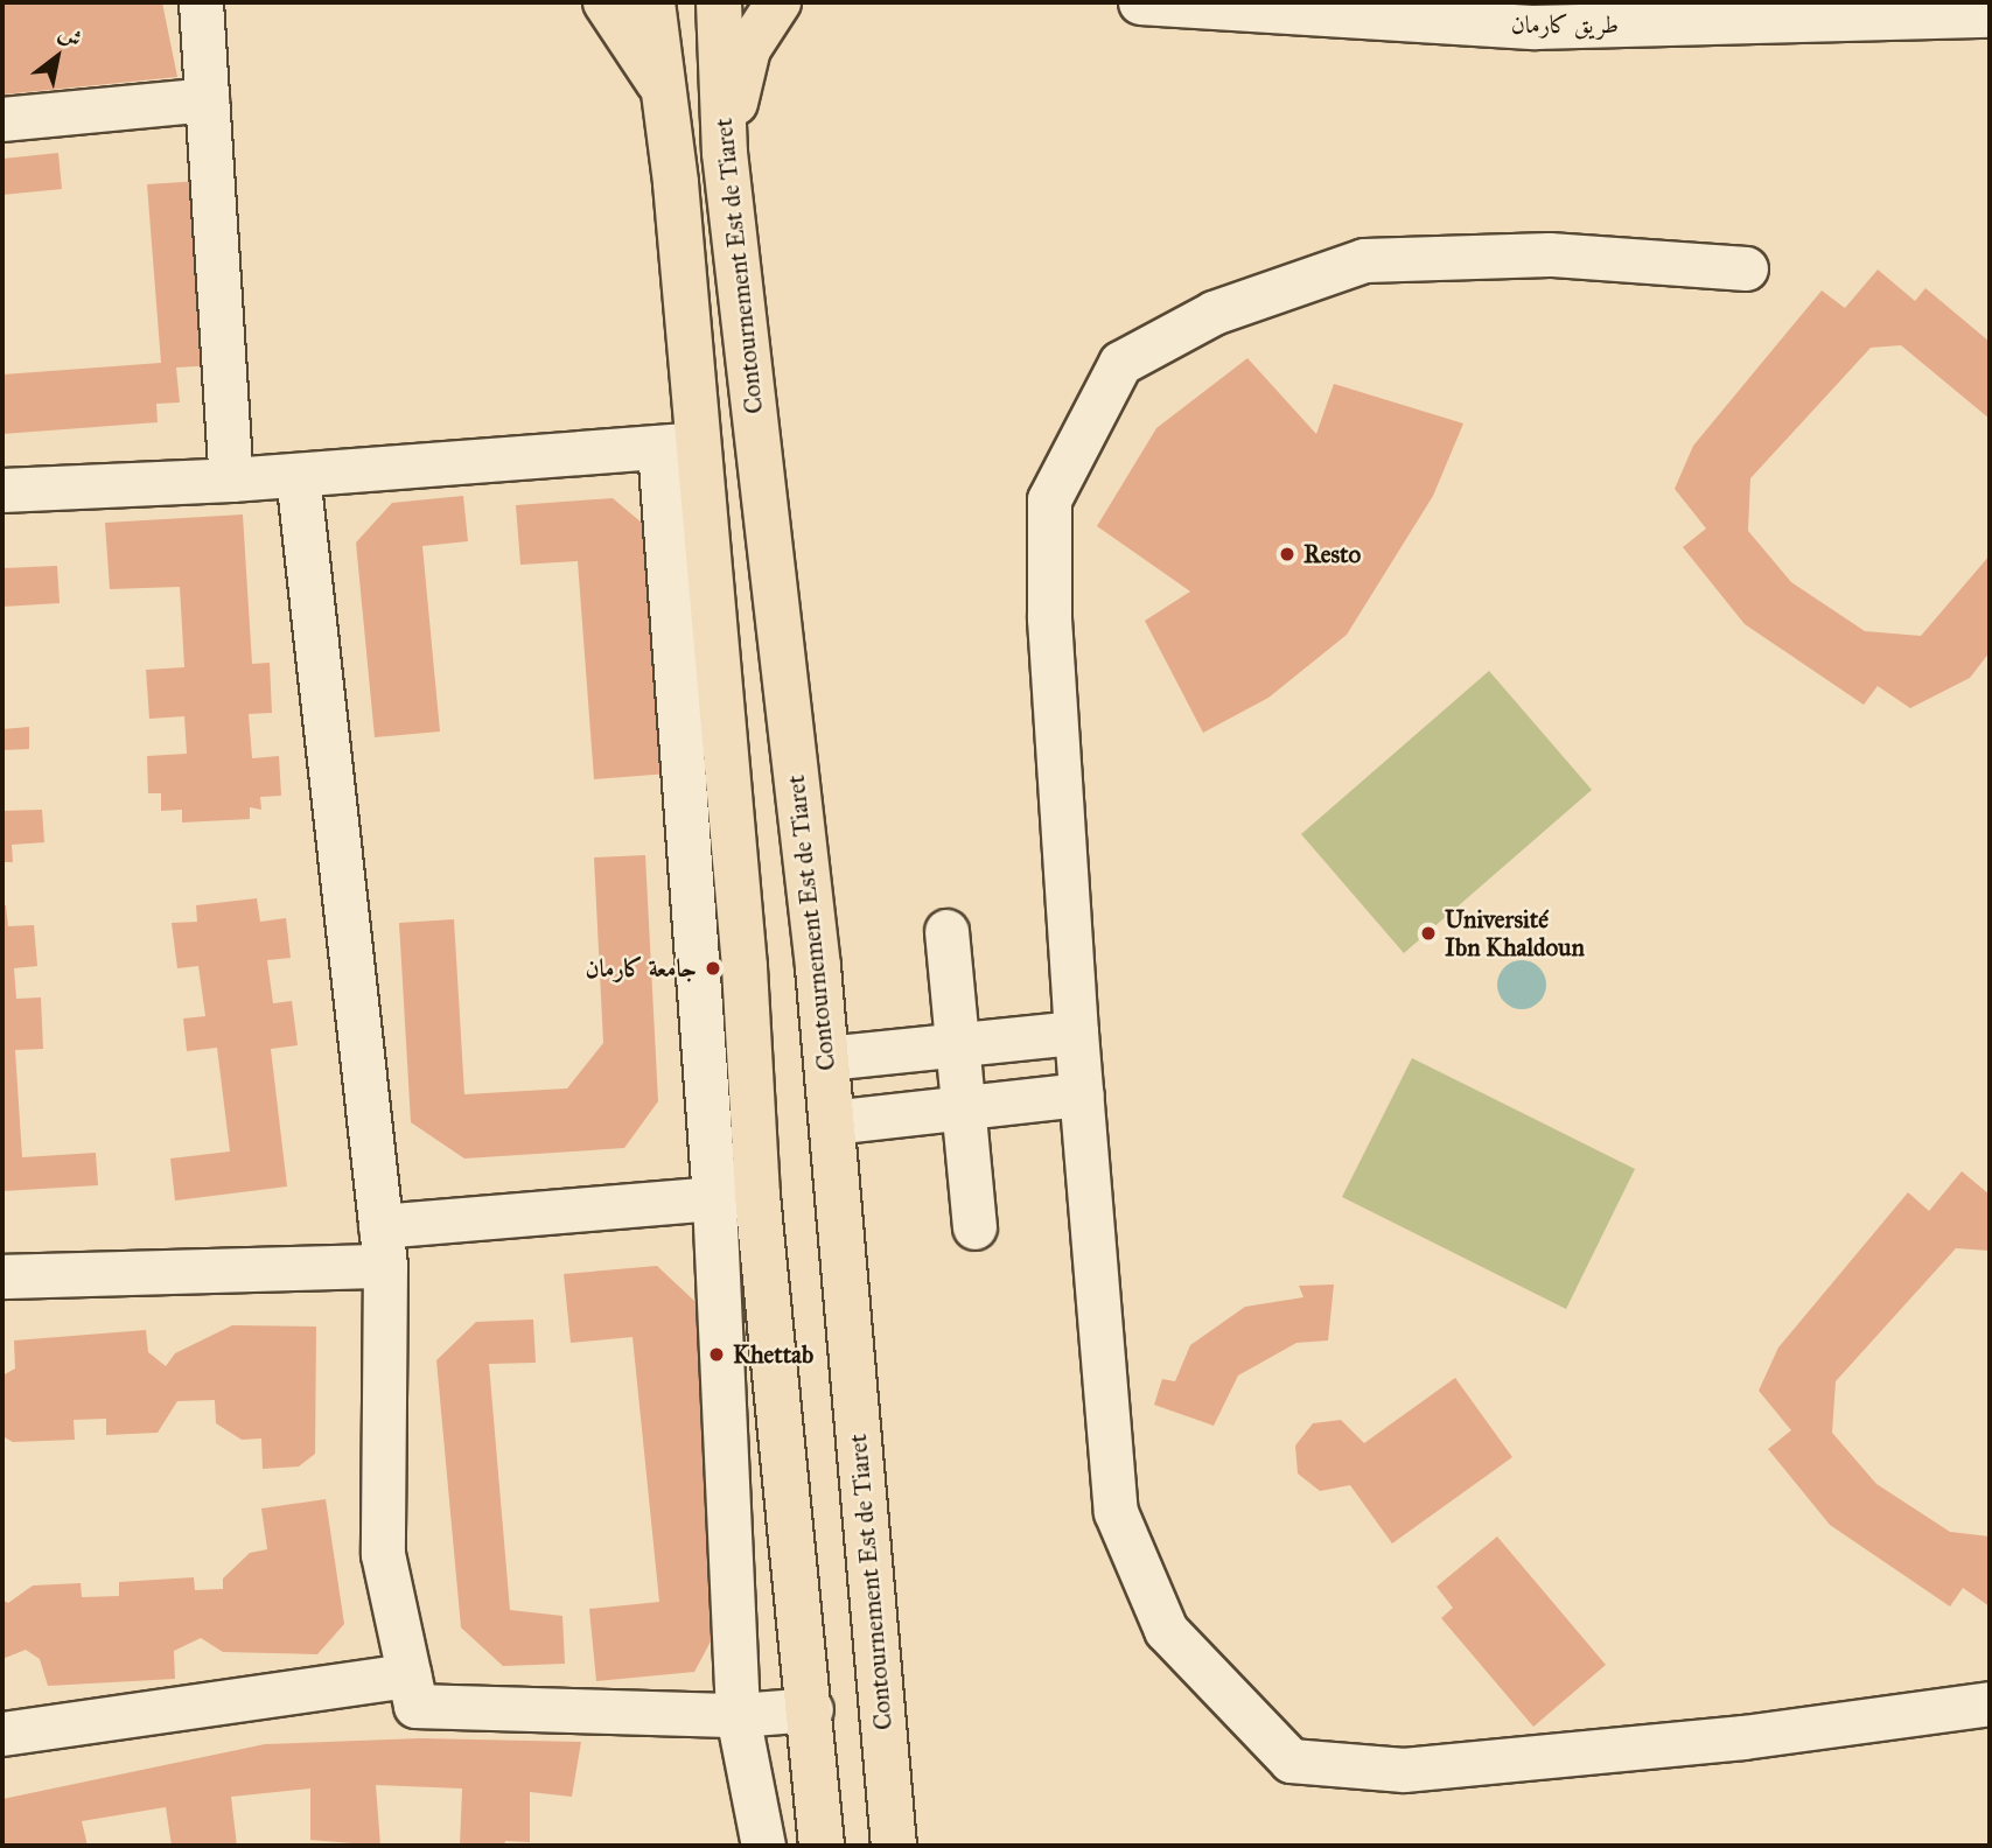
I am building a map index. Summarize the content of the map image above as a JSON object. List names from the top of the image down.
{
  "streets": {
    "highway": ["Contournement Est de Tiaret"],
    "street": ["طريق كارمان"]
  },
  "places": [
    "Resto",
    "Université Ibn Khaldoun",
    "جامعة كارمان",
    "Khettab"
  ],
  "north": "top right"
}
